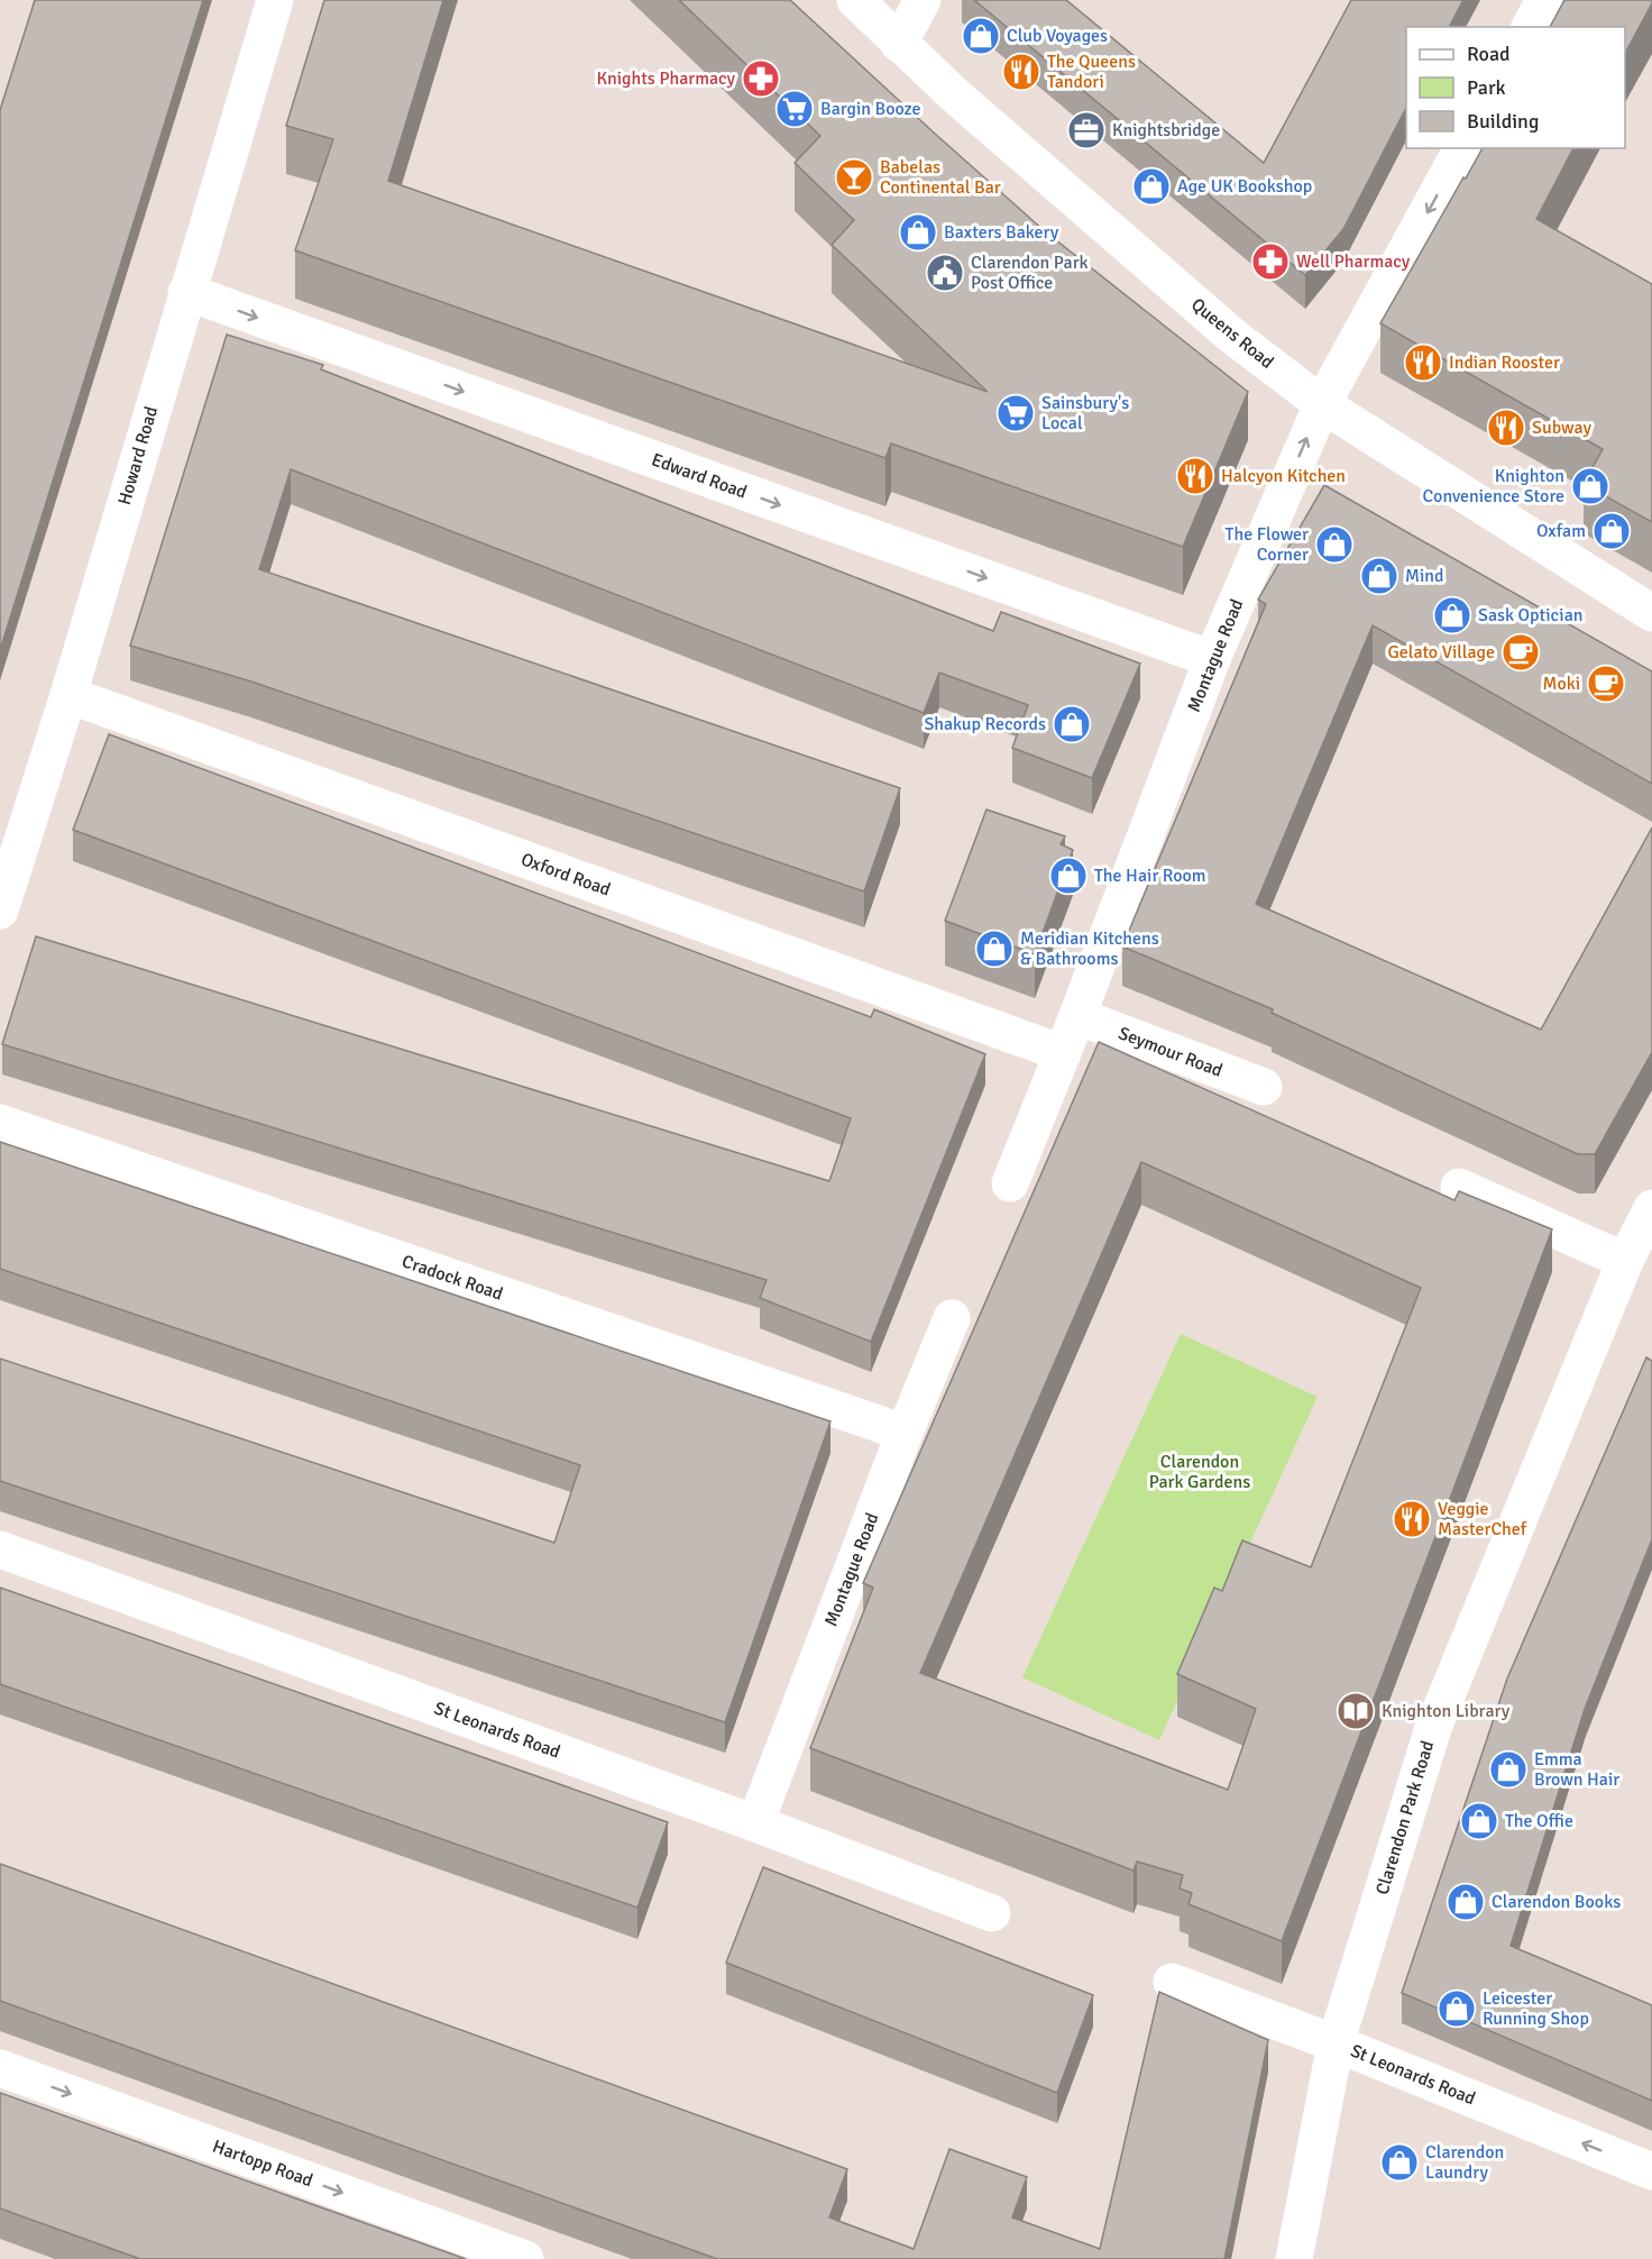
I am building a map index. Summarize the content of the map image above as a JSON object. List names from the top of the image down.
{
  "streets": {
    "street": [
      "Queens Road",
      "Howard Road",
      "Edward Road",
      "Montague Road",
      "Oxford Road",
      "Seymour Road",
      "Cradock Road",
      "St Leonards Road",
      "Clarendon Park Road",
      "Hartopp Road"
    ]
  },
  "crossings": [
    ["Queens Road", "Montague Road"],
    ["Howard Road", "Edward Road"],
    ["Howard Road", "Oxford Road"],
    ["Edward Road", "Montague Road"],
    ["Montague Road", "Oxford Road"],
    ["Montague Road", "Seymour Road"],
    ["Montague Road", "Cradock Road"],
    ["Montague Road", "St Leonards Road"],
    ["St Leonards Road", "Clarendon Park Road"]
  ],
  "one_way": ["Edward Road", "Hartopp Road"],
  "parks": ["Clarendon Park Gardens"],
  "places": {
    "shop": [
      "Club Voyages",
      "Age UK Bookshop",
      "Baxters Bakery",
      "Knighton Convenience Store",
      "Oxfam",
      "The Flower Corner",
      "Mind",
      "Sask Optician",
      "Shakup Records",
      "The Hair Room",
      "Meridian Kitchens & Bathrooms",
      "Emma Brown Hair",
      "The Offie",
      "Clarendon Books",
      "Leicester Running Shop",
      "Clarendon Laundry"
    ],
    "restaurant": [
      "The Queens Tandori",
      "Indian Rooster",
      "Subway",
      "Halcyon Kitchen",
      "Veggie MasterChef"
    ],
    "pharmacy": ["Knights Pharmacy", "Well Pharmacy"],
    "supermarket": ["Bargin Booze", "Sainsbury's Local"],
    "office": ["Knightsbridge"],
    "bar": ["Babelas Continental Bar"],
    "public building": ["Clarendon Park Post Office"],
    "cafe": ["Gelato Village", "Moki"],
    "library": ["Knighton Library"]
  },
  "legend": ["Road", "Park", "Building"]
}
